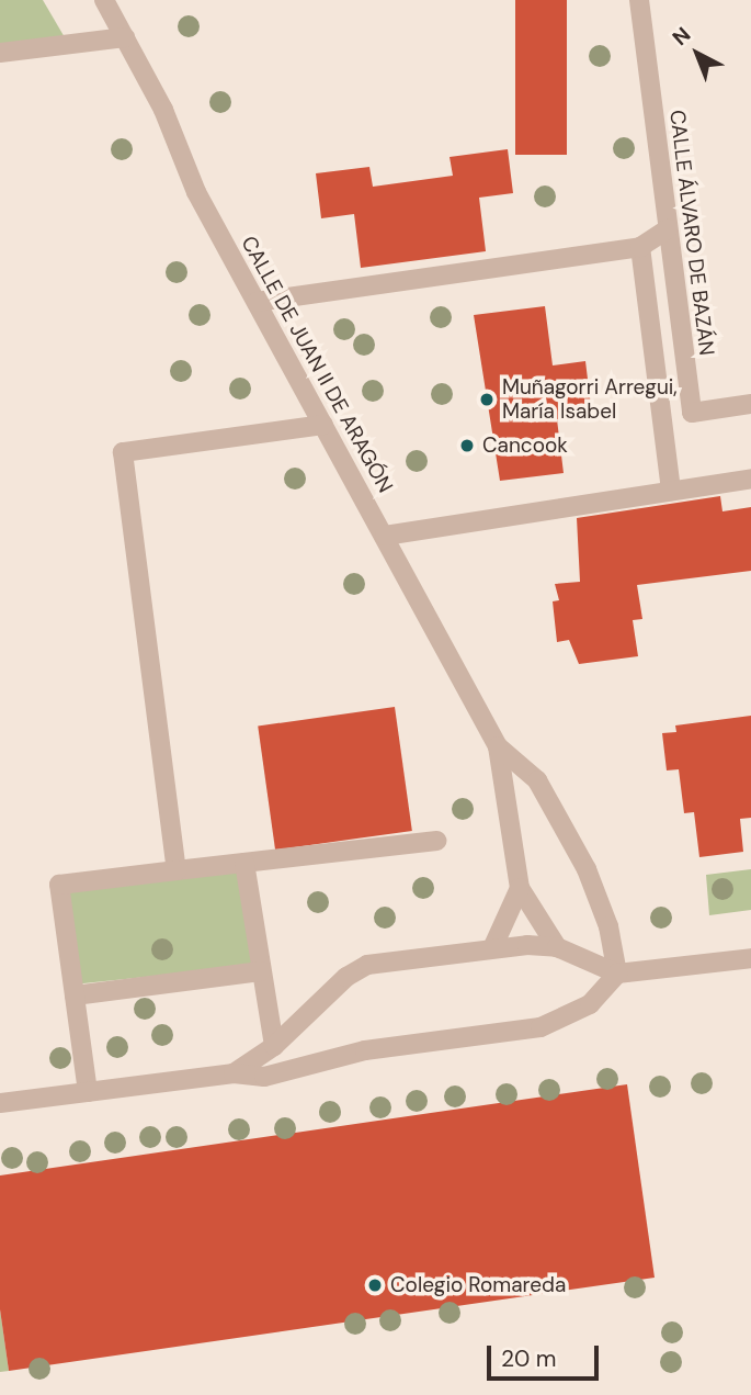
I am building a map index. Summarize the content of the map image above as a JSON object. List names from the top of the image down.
{
  "streets": {
    "street": ["CALLE ÁLVARO DE BAZÁN", "CALLE DE JUAN II DE ARAGÓN"]
  },
  "places": ["Muñagorri Arregui, María Isabel", "Cancook", "Colegio Romareda"],
  "scale_bar": "20 m",
  "north": "top left"
}
